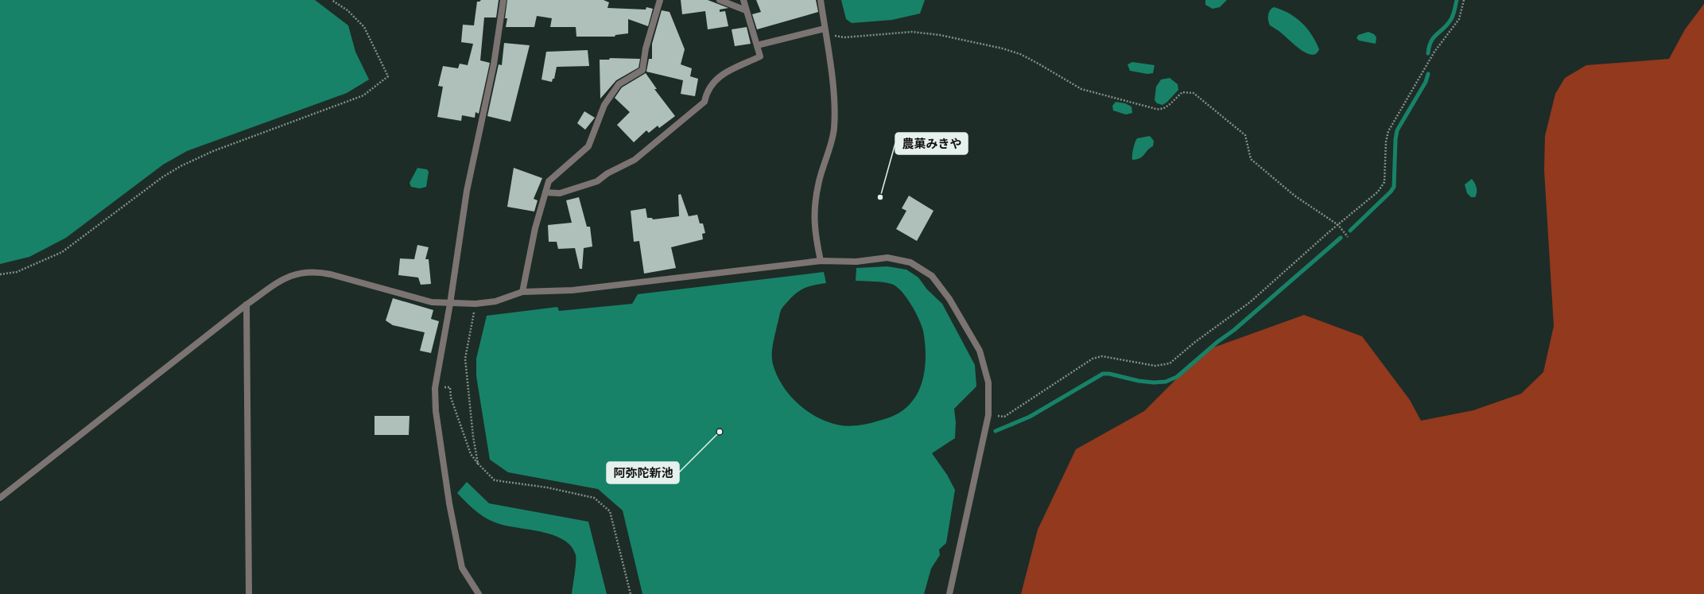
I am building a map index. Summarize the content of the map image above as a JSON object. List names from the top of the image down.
{
  "places": ["農菓みきや", "阿弥陀新池"]
}
